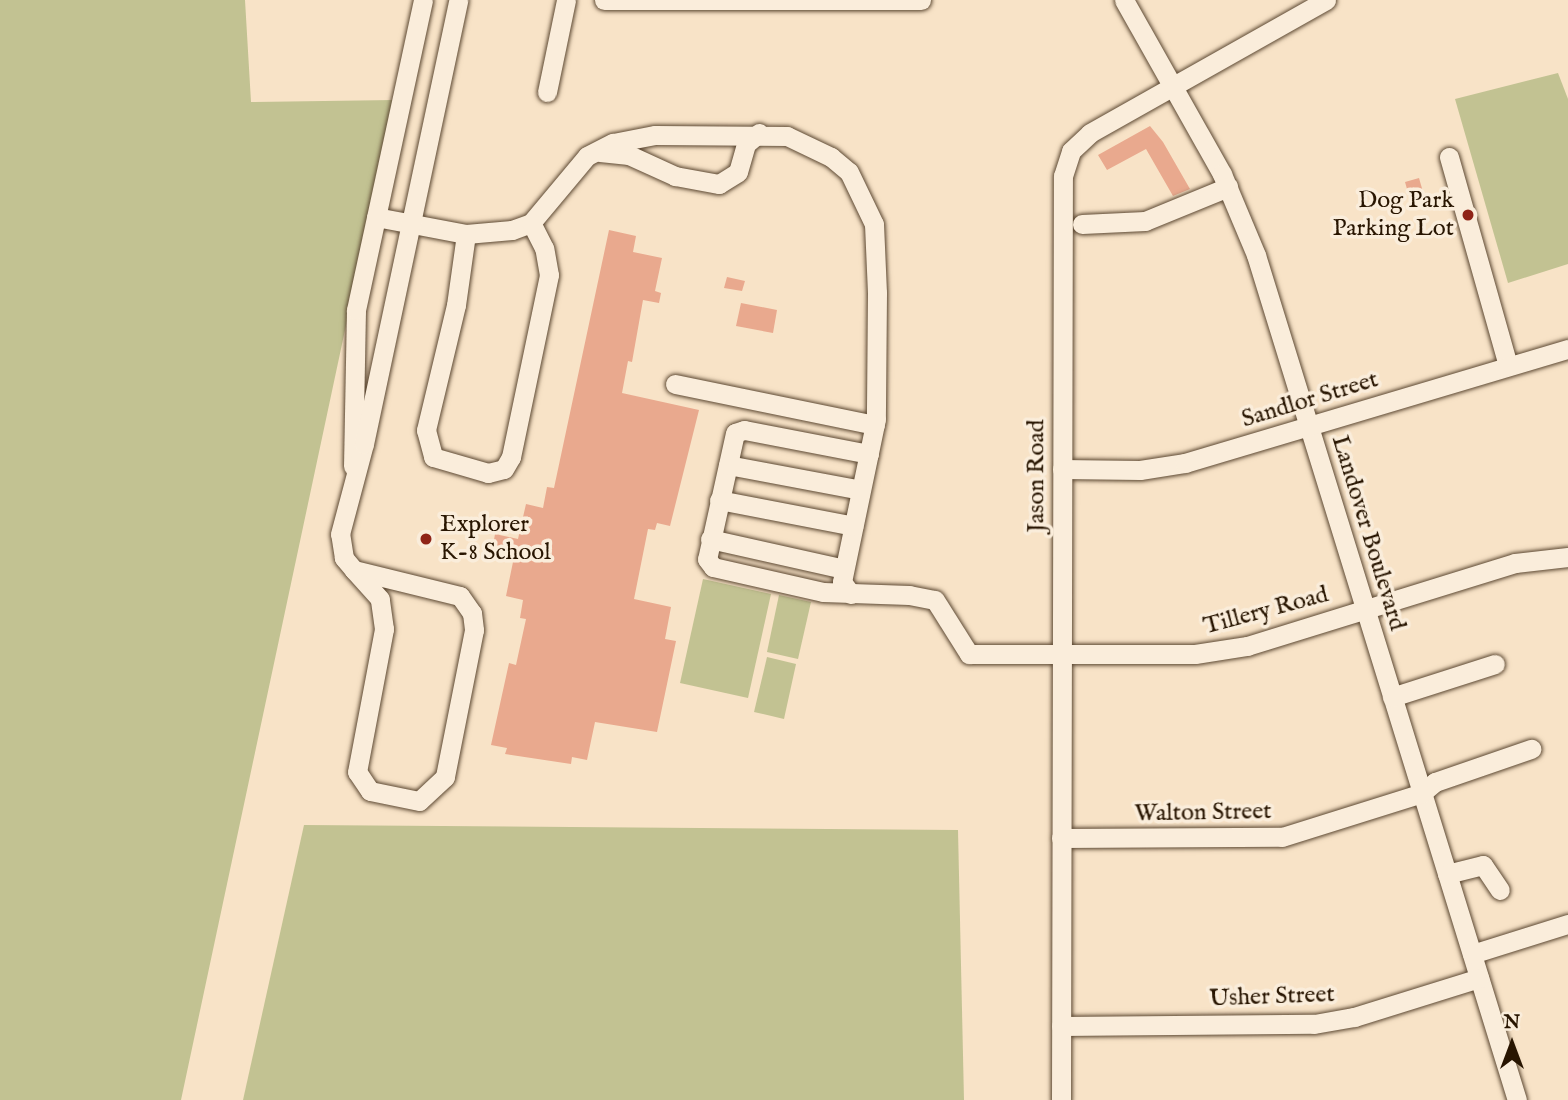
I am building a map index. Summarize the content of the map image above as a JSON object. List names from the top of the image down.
{
  "streets": {
    "street": [
      "Sandlor Street",
      "Jason Road",
      "Landover Boulevard",
      "Tillery Road",
      "Walton Street",
      "Usher Street"
    ]
  },
  "crossings": [
    ["Sandlor Street", "Jason Road"],
    ["Sandlor Street", "Landover Boulevard"],
    ["Jason Road", "Landover Boulevard"],
    ["Jason Road", "Tillery Road"],
    ["Jason Road", "Walton Street"],
    ["Jason Road", "Usher Street"],
    ["Landover Boulevard", "Tillery Road"],
    ["Landover Boulevard", "Walton Street"],
    ["Landover Boulevard", "Usher Street"]
  ],
  "places": ["Dog Park Parking Lot", "Explorer K-8 School"],
  "north": "top"
}
